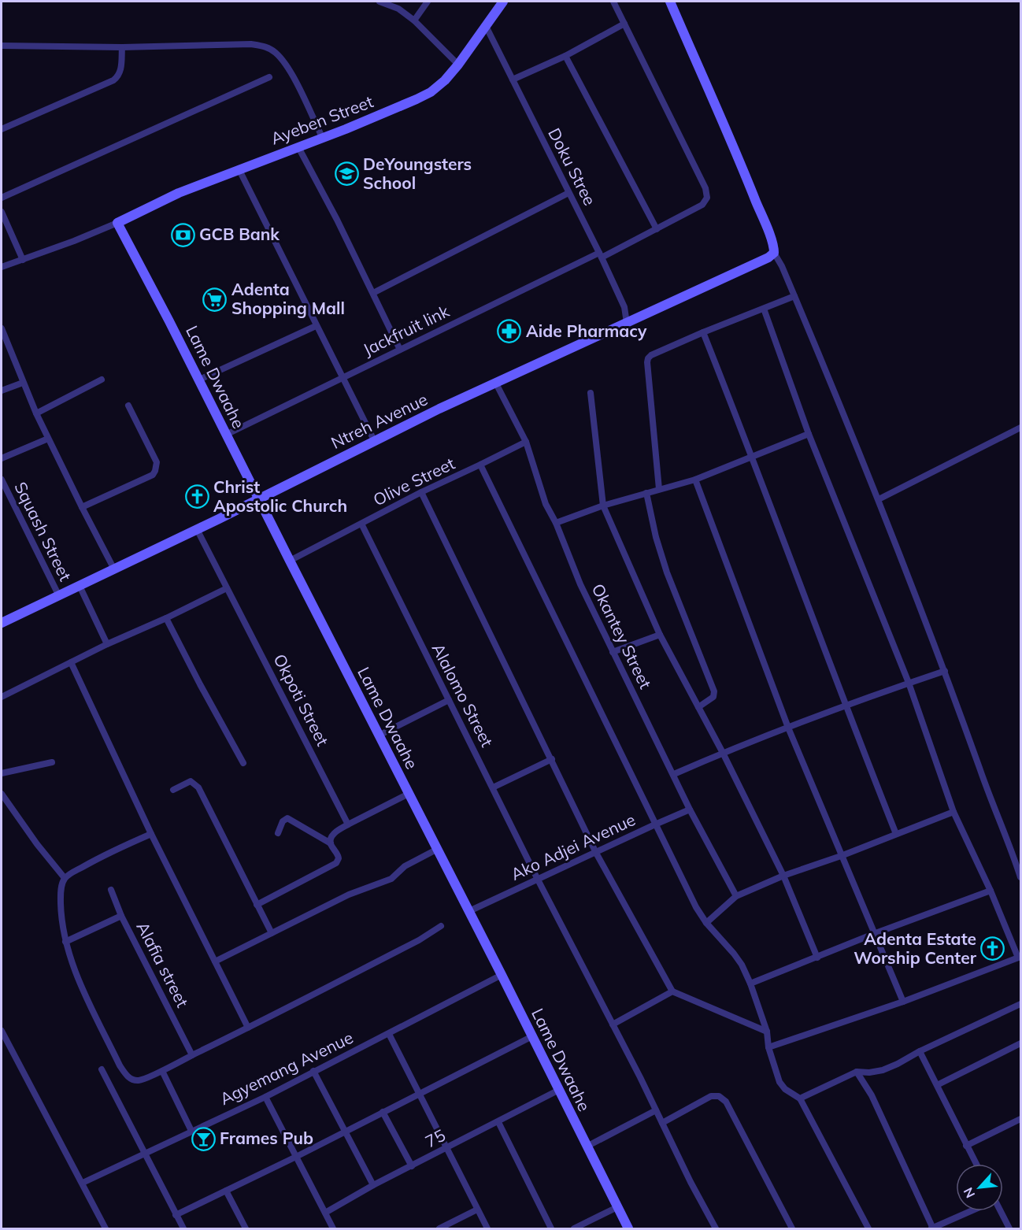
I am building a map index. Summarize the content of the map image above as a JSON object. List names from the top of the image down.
{
  "streets": {
    "street": [
      "Ayeben Street",
      "Doku Stree",
      "Jackfruit link",
      "Lame Dwaahe",
      "Ntreh Avenue",
      "Olive Street",
      "Squash Street",
      "Okantey Street",
      "Alalomo Street",
      "Okpoti Street",
      "Ako Adjei Avenue",
      "Alafia street",
      "Agyemang Avenue",
      "75"
    ]
  },
  "crossings": [
    ["Ayeben Street", "Doku Stree"],
    ["Ayeben Street", "Lame Dwaahe"],
    ["Doku Stree", "Jackfruit link"],
    ["Doku Stree", "Ntreh Avenue"],
    ["Jackfruit link", "Lame Dwaahe"],
    ["Lame Dwaahe", "Ntreh Avenue"],
    ["Lame Dwaahe", "Olive Street"],
    ["Lame Dwaahe", "Ako Adjei Avenue"],
    ["Lame Dwaahe", "Agyemang Avenue"],
    ["Lame Dwaahe", "75"],
    ["Ntreh Avenue", "Squash Street"],
    ["Ntreh Avenue", "Okantey Street"],
    ["Ntreh Avenue", "Okpoti Street"],
    ["Olive Street", "Okantey Street"],
    ["Olive Street", "Alalomo Street"],
    ["Okantey Street", "Ako Adjei Avenue"],
    ["Alalomo Street", "Ako Adjei Avenue"]
  ],
  "places": {
    "school or university": ["DeYoungsters School"],
    "bank": ["GCB Bank"],
    "supermarket": ["Adenta Shopping Mall"],
    "pharmacy": ["Aide Pharmacy"],
    "church": ["Christ Apostolic Church", "Adenta Estate Worship Center"],
    "bar": ["Frames Pub"]
  },
  "north": "bottom left"
}
